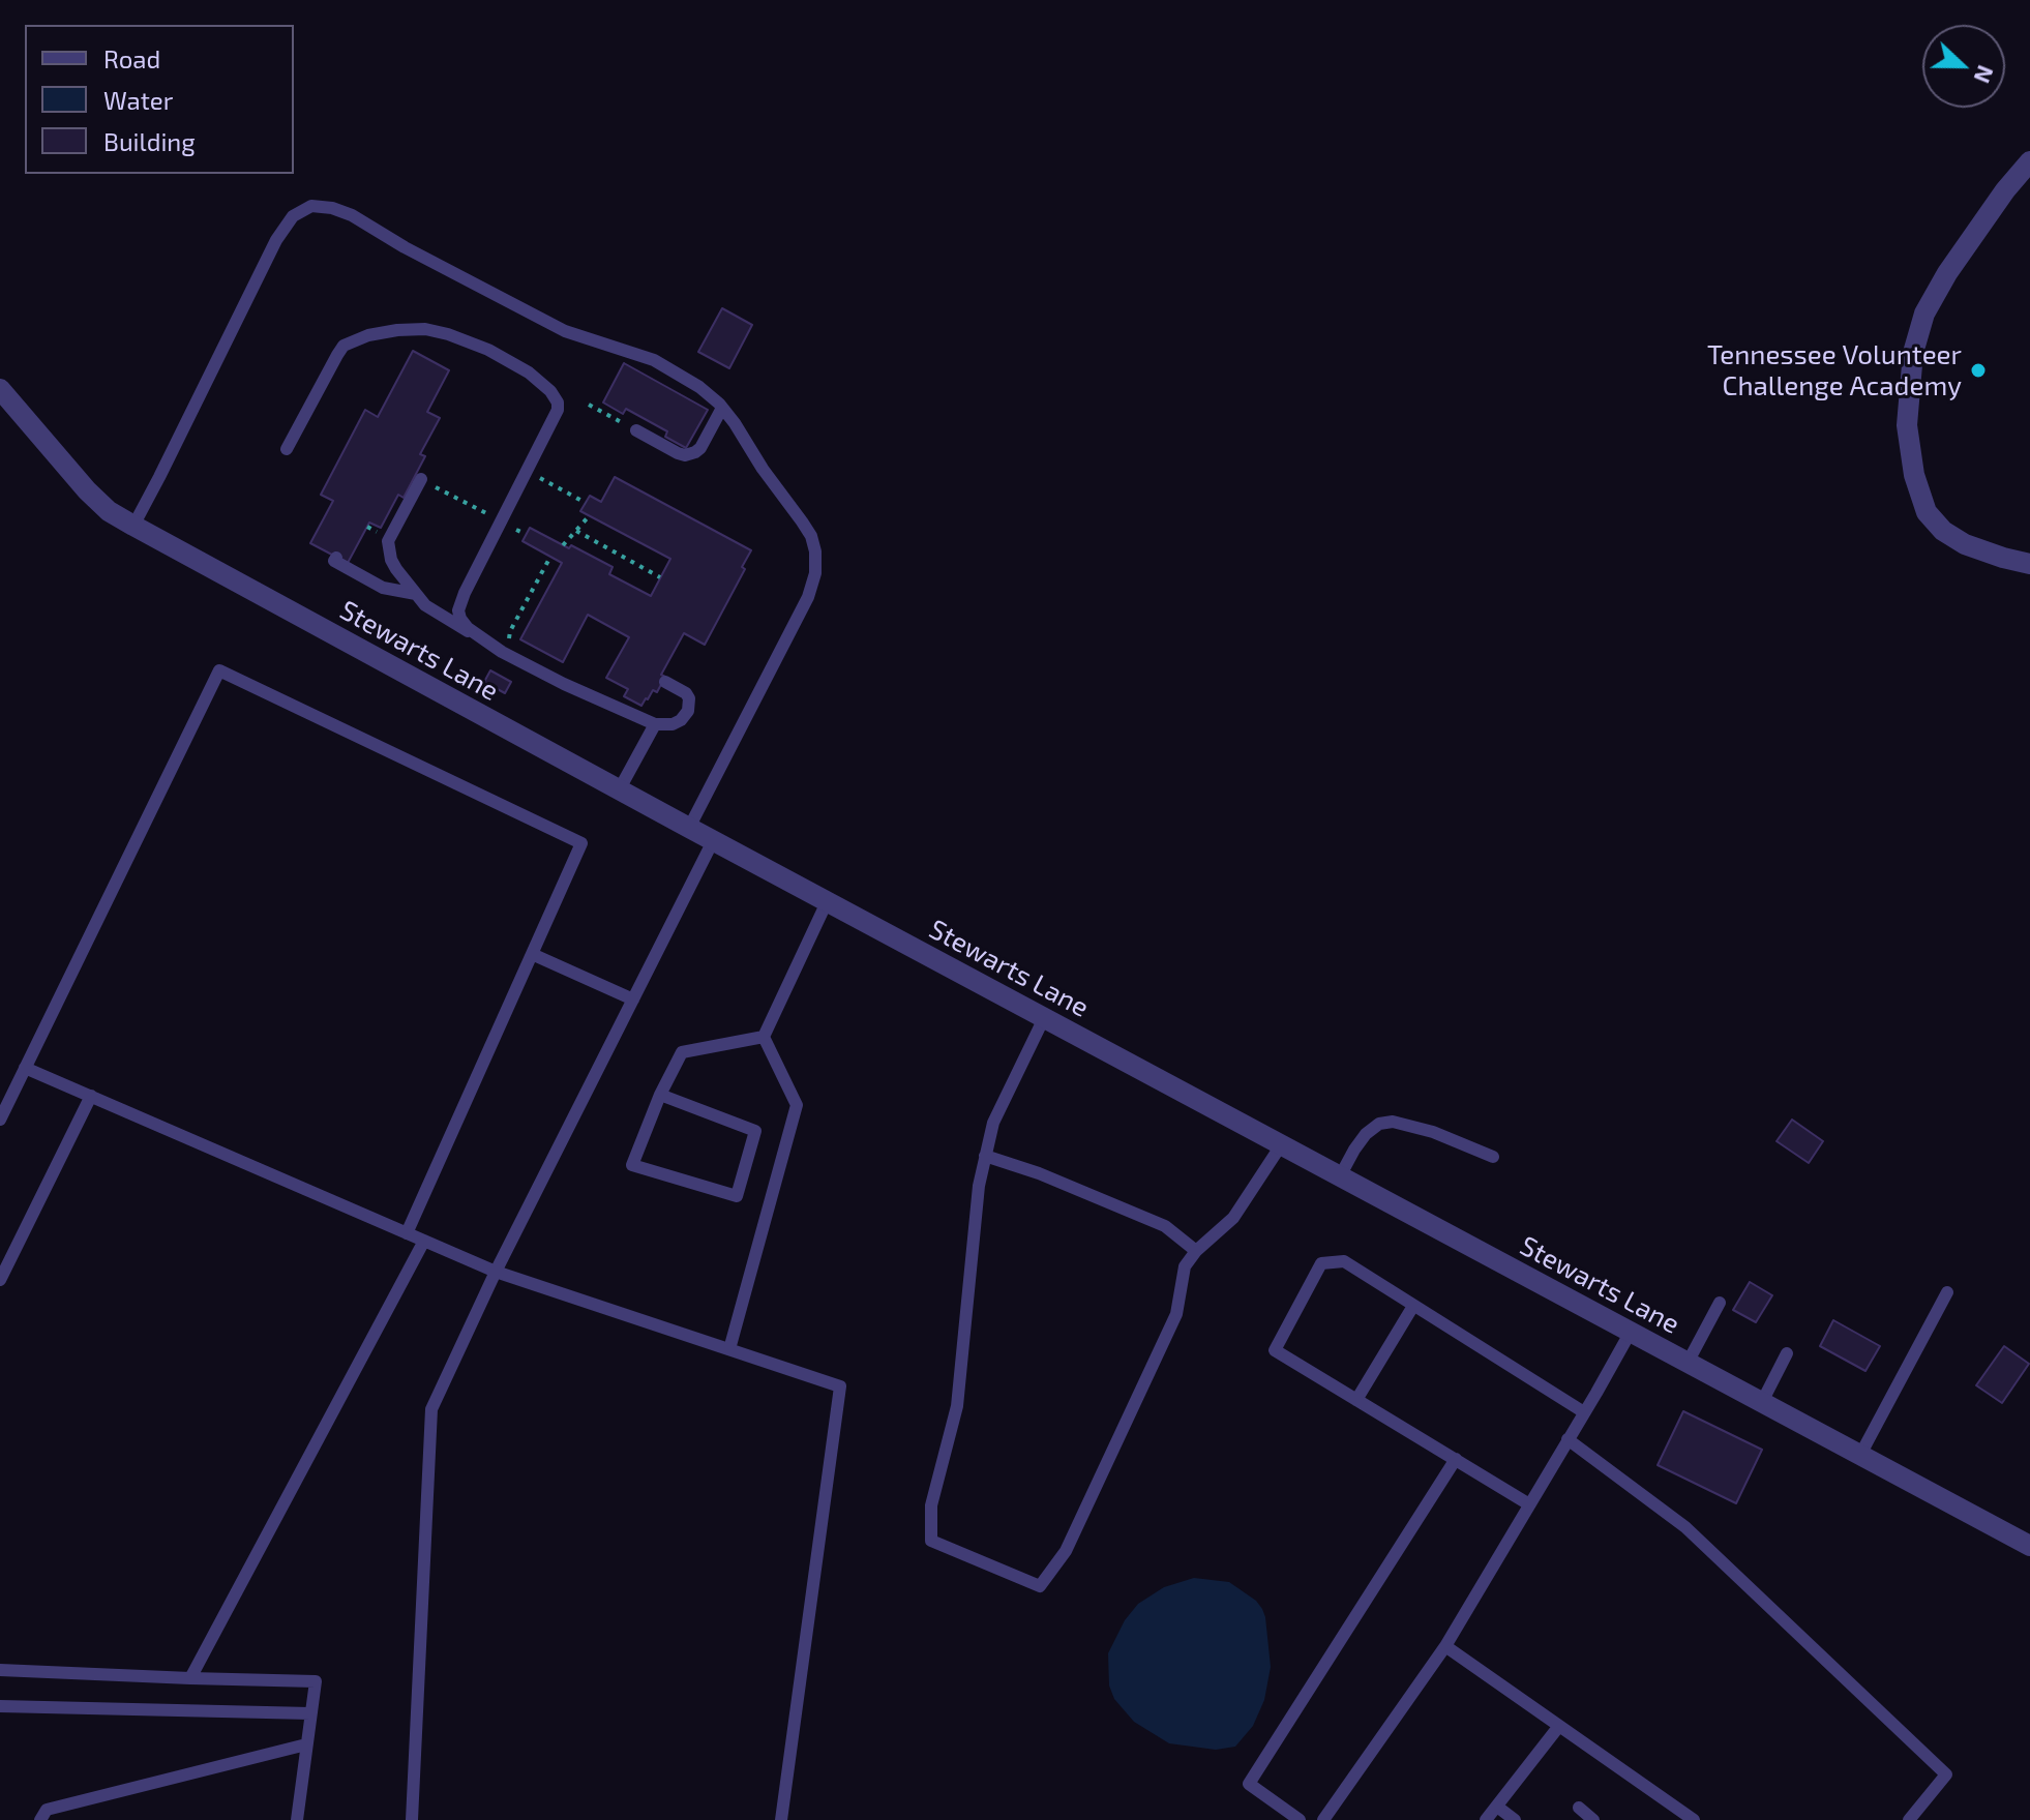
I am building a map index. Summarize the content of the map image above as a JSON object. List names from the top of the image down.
{
  "streets": {
    "street": ["Stewarts Lane"]
  },
  "places": ["Tennessee Volunteer Challenge Academy"],
  "legend": ["Road", "Water", "Building"],
  "north": "right"
}
